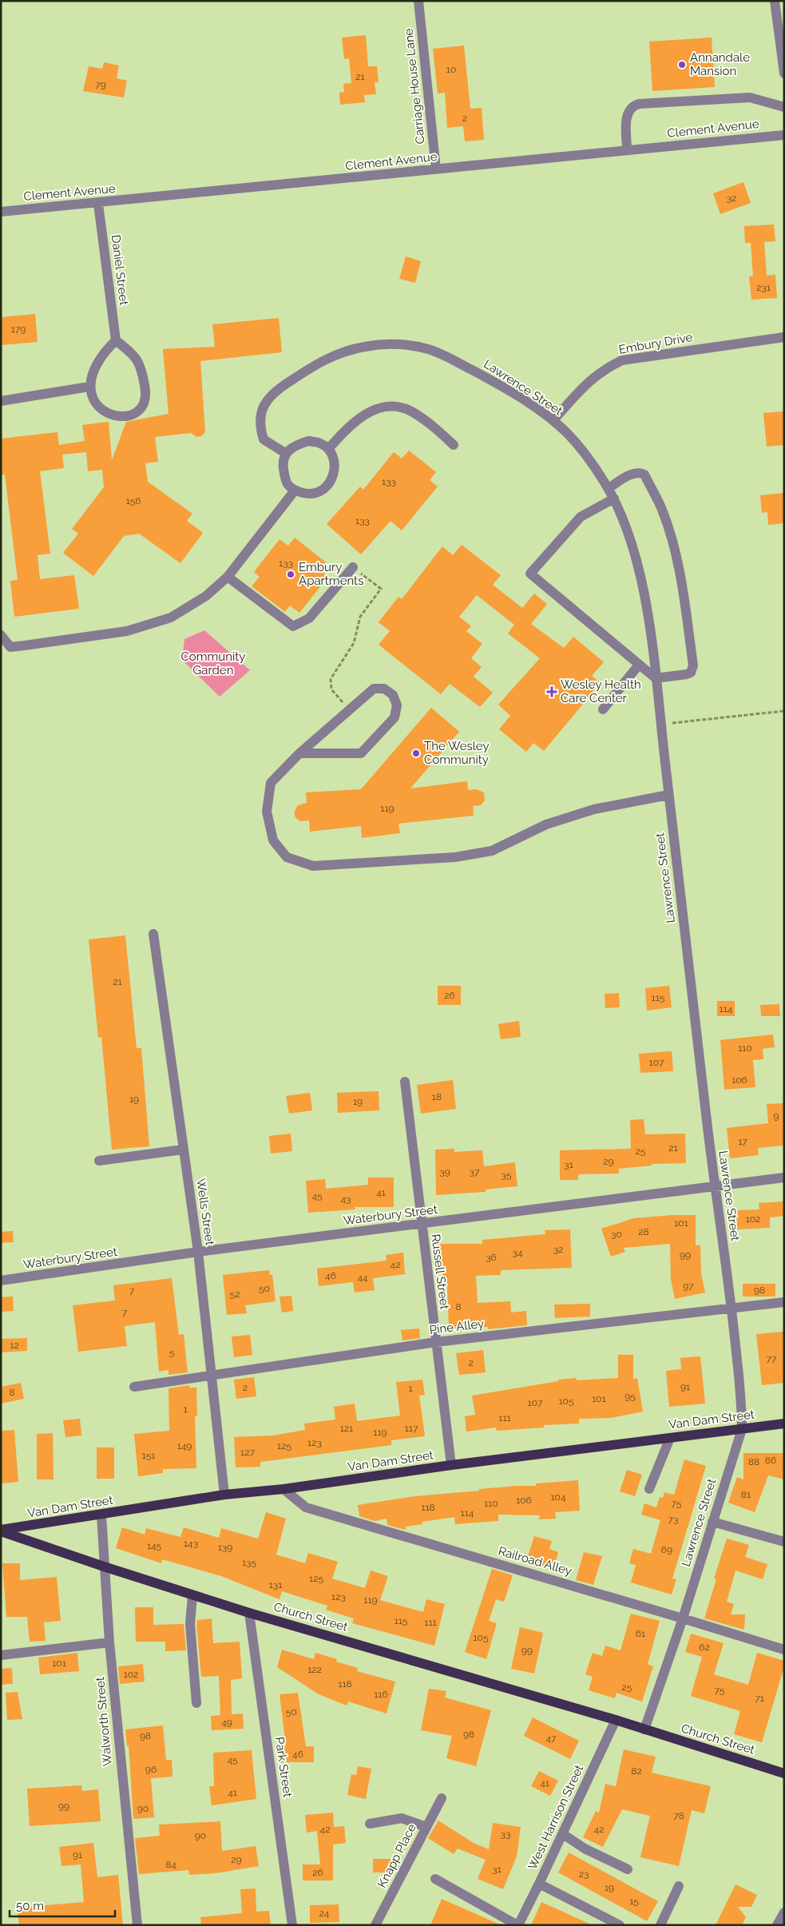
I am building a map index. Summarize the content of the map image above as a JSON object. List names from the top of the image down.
{
  "streets": {
    "main road": ["Van Dam Street", "Church Street"],
    "street": [
      "Carriage House Lane",
      "Clement Avenue",
      "Daniel Street",
      "Embury Drive",
      "Lawrence Street",
      "Wells Street",
      "Waterbury Street",
      "Russell Street",
      "Pine Alley",
      "Railroad Alley",
      "Walworth Street",
      "Park Street",
      "West Harrison Street",
      "Knapp Place"
    ]
  },
  "crossings": [
    ["Carriage House Lane", "Clement Avenue"],
    ["Clement Avenue", "Daniel Street"],
    ["Embury Drive", "Lawrence Street"],
    ["Lawrence Street", "Waterbury Street"],
    ["Lawrence Street", "Pine Alley"],
    ["Lawrence Street", "Van Dam Street"],
    ["Lawrence Street", "Railroad Alley"],
    ["Lawrence Street", "Church Street"],
    ["Wells Street", "Waterbury Street"],
    ["Wells Street", "Pine Alley"],
    ["Wells Street", "Van Dam Street"],
    ["Waterbury Street", "Russell Street"],
    ["Russell Street", "Pine Alley"],
    ["Russell Street", "Van Dam Street"],
    ["Van Dam Street", "Railroad Alley"],
    ["Van Dam Street", "Church Street"],
    ["Van Dam Street", "Walworth Street"],
    ["Church Street", "Walworth Street"],
    ["Church Street", "Park Street"],
    ["Church Street", "West Harrison Street"]
  ],
  "parks": ["Community Garden"],
  "places": {
    "other": ["Annandale Mansion", "Embury Apartments", "The Wesley Community"],
    "health": ["Wesley Health Care Center"]
  },
  "house_numbers": [
    "10",
    "21",
    "79",
    "2",
    "32",
    "231",
    "179",
    "133",
    "156",
    "133",
    "133",
    "119",
    "21",
    "26",
    "115",
    "114",
    "110",
    "107",
    "106",
    "18",
    "19",
    "19",
    "9",
    "17",
    "21",
    "25",
    "29",
    "31",
    "39",
    "37",
    "35",
    "41",
    "45",
    "43",
    "102",
    "101",
    "28",
    "30",
    "32",
    "34",
    "99",
    "36",
    "42",
    "46",
    "44",
    "97",
    "50",
    "98",
    "7",
    "52",
    "8",
    "7",
    "12",
    "5",
    "77",
    "2",
    "91",
    "2",
    "1",
    "8",
    "95",
    "101",
    "105",
    "107",
    "1",
    "111",
    "121",
    "117",
    "119",
    "123",
    "149",
    "125",
    "127",
    "151",
    "86",
    "88",
    "81",
    "104",
    "106",
    "110",
    "75",
    "118",
    "114",
    "73",
    "143",
    "145",
    "139",
    "69",
    "135",
    "125",
    "131",
    "123",
    "119",
    "115",
    "111",
    "61",
    "105",
    "62",
    "99",
    "101",
    "122",
    "102",
    "118",
    "25",
    "75",
    "116",
    "71",
    "50",
    "49",
    "98",
    "98",
    "47",
    "46",
    "45",
    "96",
    "82",
    "41",
    "41",
    "99",
    "90",
    "78",
    "42",
    "42",
    "33",
    "90",
    "91",
    "29",
    "84",
    "31",
    "26",
    "23",
    "19",
    "15",
    "24"
  ],
  "scale_bar": "50 m"
}
